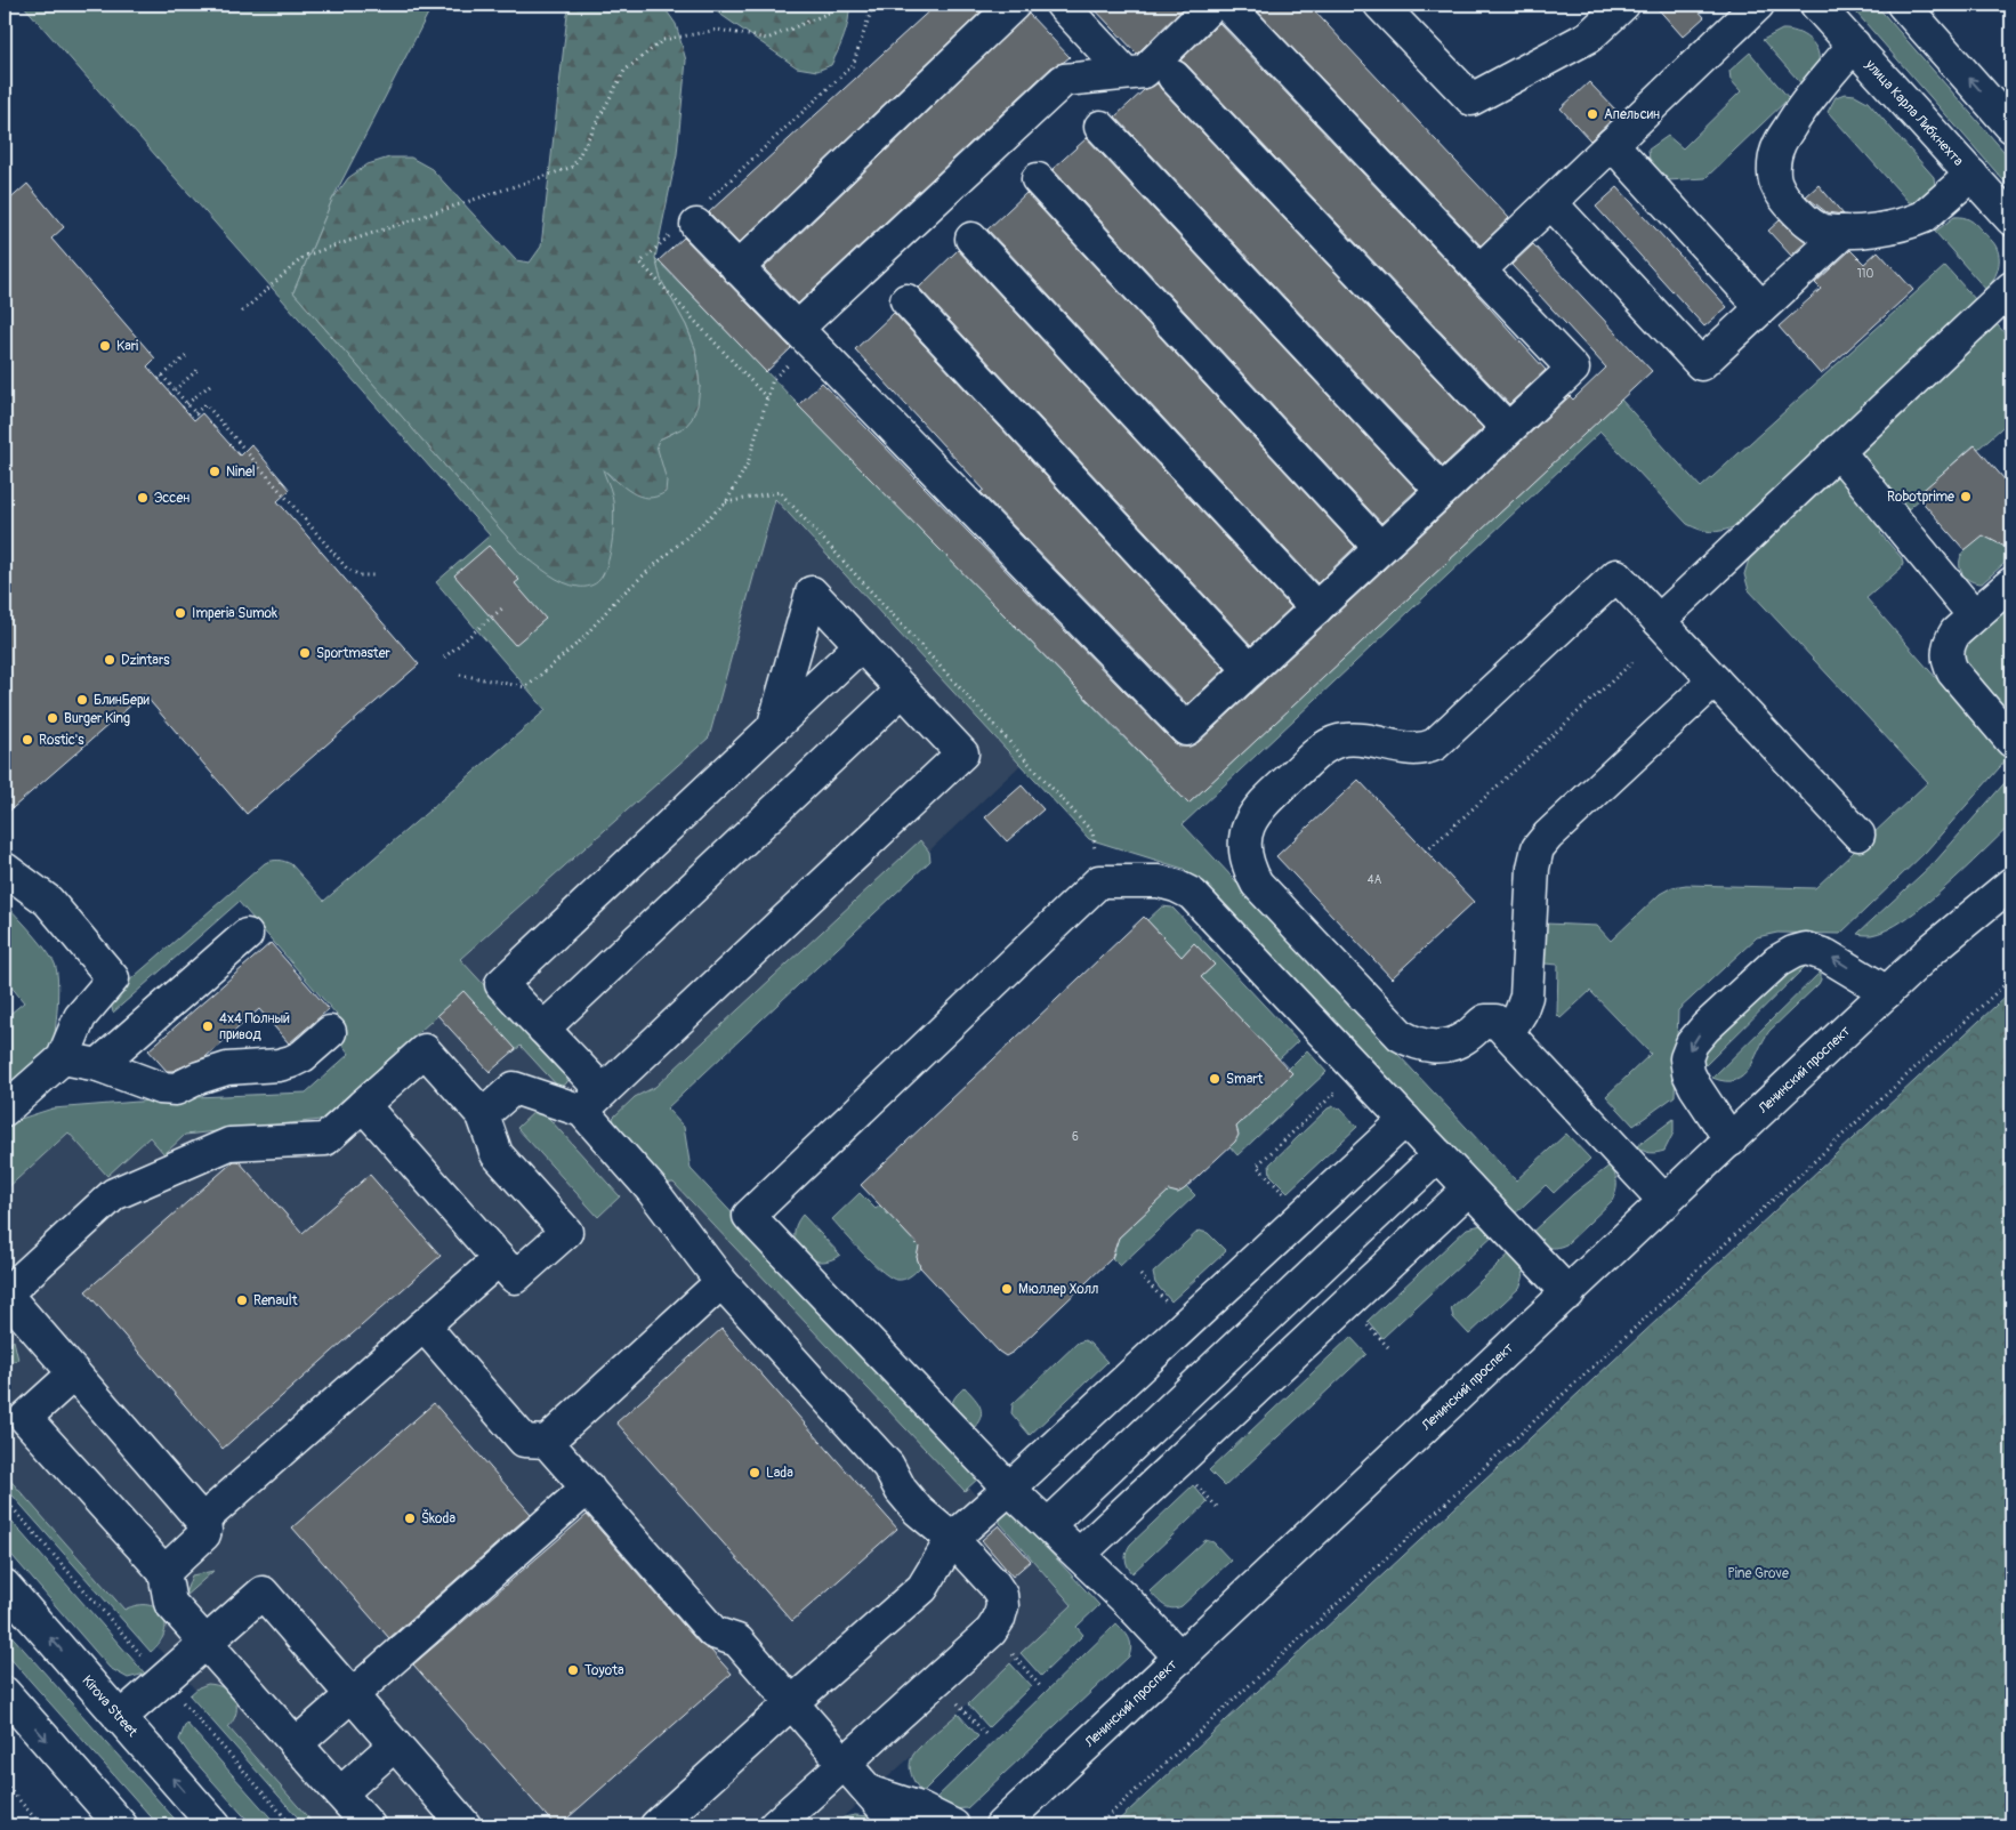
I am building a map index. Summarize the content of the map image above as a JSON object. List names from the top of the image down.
{
  "streets": {
    "main road": ["улица Карла Либкнехта", "Ленинский проспект", "Kirova Street"]
  },
  "parks": ["Pine Grove"],
  "places": [
    "Апельсин",
    "Kari",
    "Ninel",
    "Robotprime",
    "Эссен",
    "Imperia Sumok",
    "Sportmaster",
    "Dzintars",
    "БлинБери",
    "Burger King",
    "Rostic's",
    "4x4 Полный привод",
    "Smart",
    "Мюллер Холл",
    "Renault",
    "Lada",
    "Škoda",
    "Toyota"
  ],
  "house_numbers": ["110", "4А", "6"]
}
